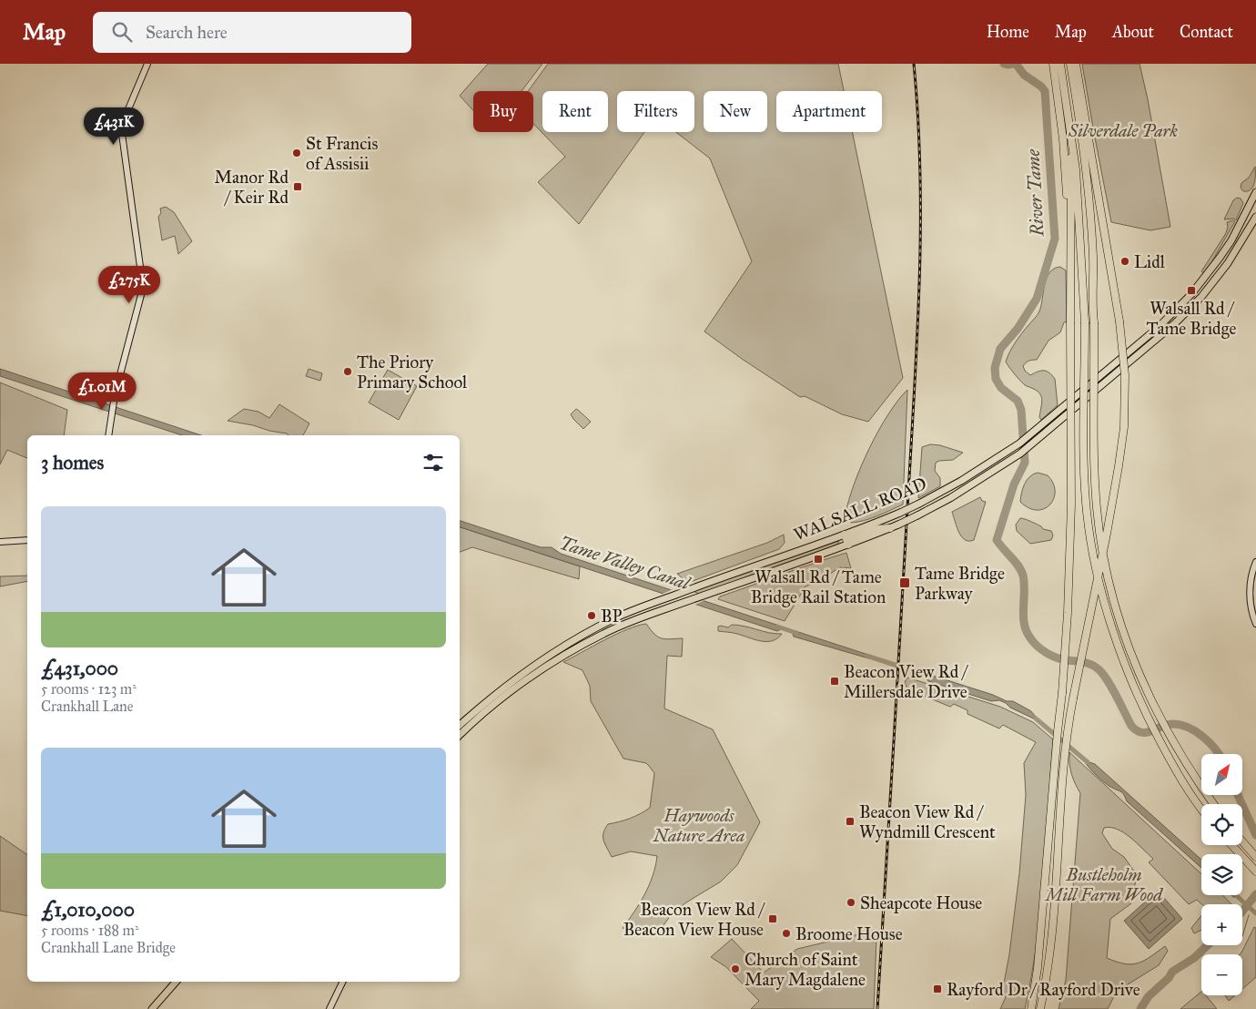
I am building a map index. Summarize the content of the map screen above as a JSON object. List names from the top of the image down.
{
  "streets": {
    "main road": ["WALSALL ROAD"]
  },
  "water": ["River Tame", "Tame Valley Canal"],
  "parks": ["Silverdale Park", "Haywoods Nature Area", "Bustleholm Mill Farm Wood"],
  "places": {
    "other": [
      "St Francis of Assisii",
      "Lidl",
      "The Priory Primary School",
      "BP",
      "Sheapcote House",
      "Broome House",
      "Church of Saint Mary Magdalene"
    ],
    "transit": [
      "Manor Rd / Keir Rd",
      "Walsall Rd / Tame Bridge",
      "Walsall Rd / Tame Bridge Rail Station",
      "Tame Bridge Parkway",
      "Beacon View Rd / Millersdale Drive",
      "Beacon View Rd / Wyndmill Crescent",
      "Beacon View Rd / Beacon View House",
      "Rayford Dr / Rayford Drive"
    ]
  },
  "north": "top right",
  "page": {
    "header": "Map",
    "search": "Search here",
    "nav": [
      "Home",
      "Map",
      "About",
      "Contact"
    ],
    "chip": [
      "Buy",
      "Rent",
      "Filters",
      "New",
      "Apartment"
    ],
    "price": ["£431K", "£275K", "£1.01M"],
    "heading": "3 homes",
    "list": [
      {
        "name": "£431,000",
        "note": "5 rooms · 123 m² · Crankhall Lane"
      },
      {
        "name": "£1,010,000",
        "note": "5 rooms · 188 m² · Crankhall Lane Bridge"
      }
    ],
    "map_buttons": ["+", "−"]
  }
}
